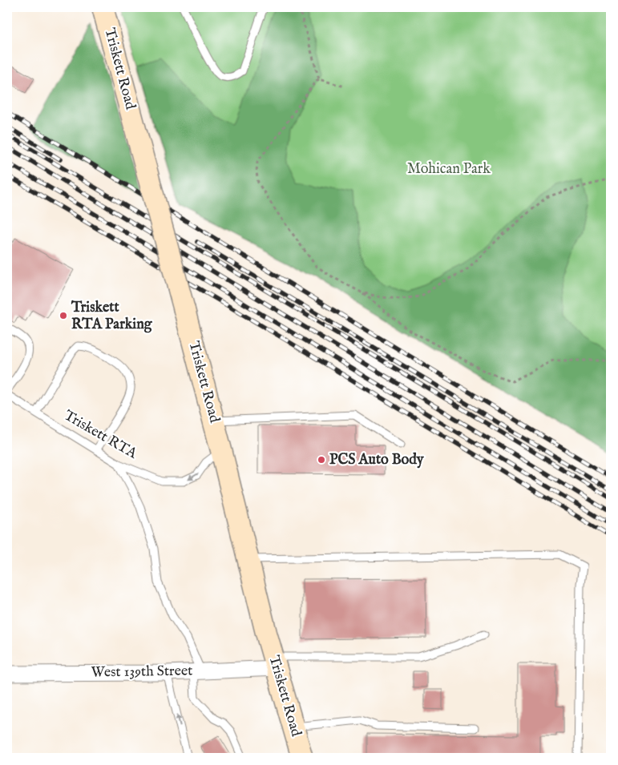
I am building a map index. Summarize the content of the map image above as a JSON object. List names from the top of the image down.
{
  "streets": {
    "main road": ["Triskett Road"],
    "street": ["West 139th Street"],
    "lane": ["Triskett RTA"]
  },
  "crossings": [
    ["Triskett Road", "Triskett RTA"],
    ["Triskett Road", "West 139th Street"]
  ],
  "one_way": ["Triskett RTA"],
  "parks": ["Mohican Park"],
  "places": ["Triskett RTA Parking", "PCS Auto Body"]
}
